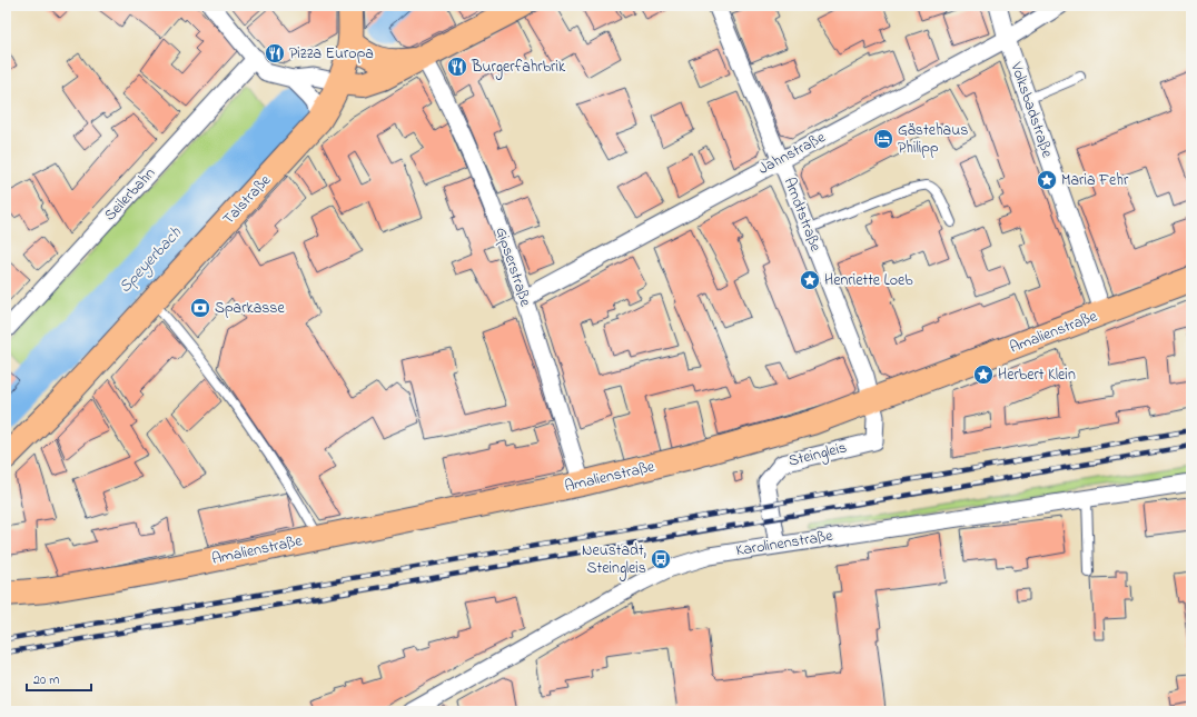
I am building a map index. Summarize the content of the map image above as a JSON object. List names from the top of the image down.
{
  "streets": {
    "main road": ["Talstraße", "Amalienstraße"],
    "street": [
      "Volksbadstraße",
      "Jahnstraße",
      "Seilerbahn",
      "Arndtstraße",
      "Gipserstraße",
      "Steingleis",
      "Karolinenstraße"
    ]
  },
  "crossings": [
    ["Volksbadstraße", "Jahnstraße"],
    ["Volksbadstraße", "Amalienstraße"],
    ["Jahnstraße", "Arndtstraße"],
    ["Jahnstraße", "Gipserstraße"],
    ["Arndtstraße", "Amalienstraße"],
    ["Arndtstraße", "Steingleis"],
    ["Gipserstraße", "Amalienstraße"],
    ["Amalienstraße", "Steingleis"],
    ["Steingleis", "Karolinenstraße"]
  ],
  "water": ["Speyerbach"],
  "places": {
    "restaurant": ["Pizza Europa", "Burgerfahrbrik"],
    "hotel": ["Gästehaus Philipp"],
    "place": ["Maria Fehr", "Henriette Loeb", "Herbert Klein"],
    "bank": ["Sparkasse"],
    "bus stop": ["Neustadt, Steingleis"]
  },
  "scale_bar": "20 m"
}
